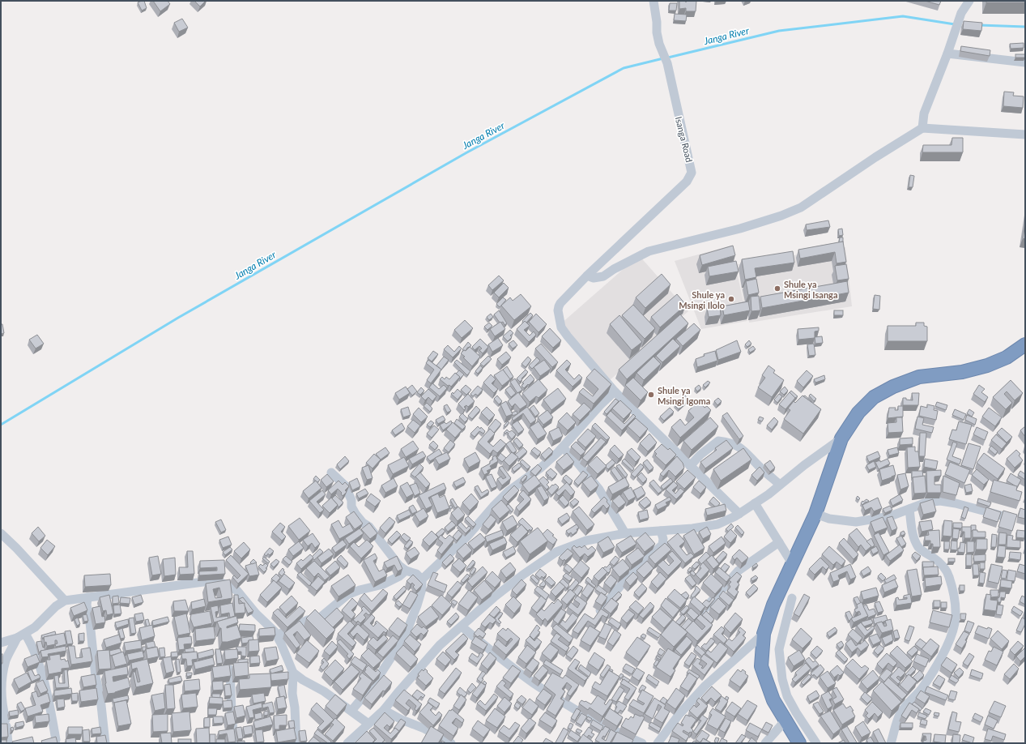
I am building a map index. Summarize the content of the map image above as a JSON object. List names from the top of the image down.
{
  "streets": {
    "street": ["Isanga Road"]
  },
  "water": ["Janga River"],
  "places": ["Shule ya Msingi Isanga", "Shule ya Msingi Ilolo", "Shule ya Msingi Igoma"]
}
